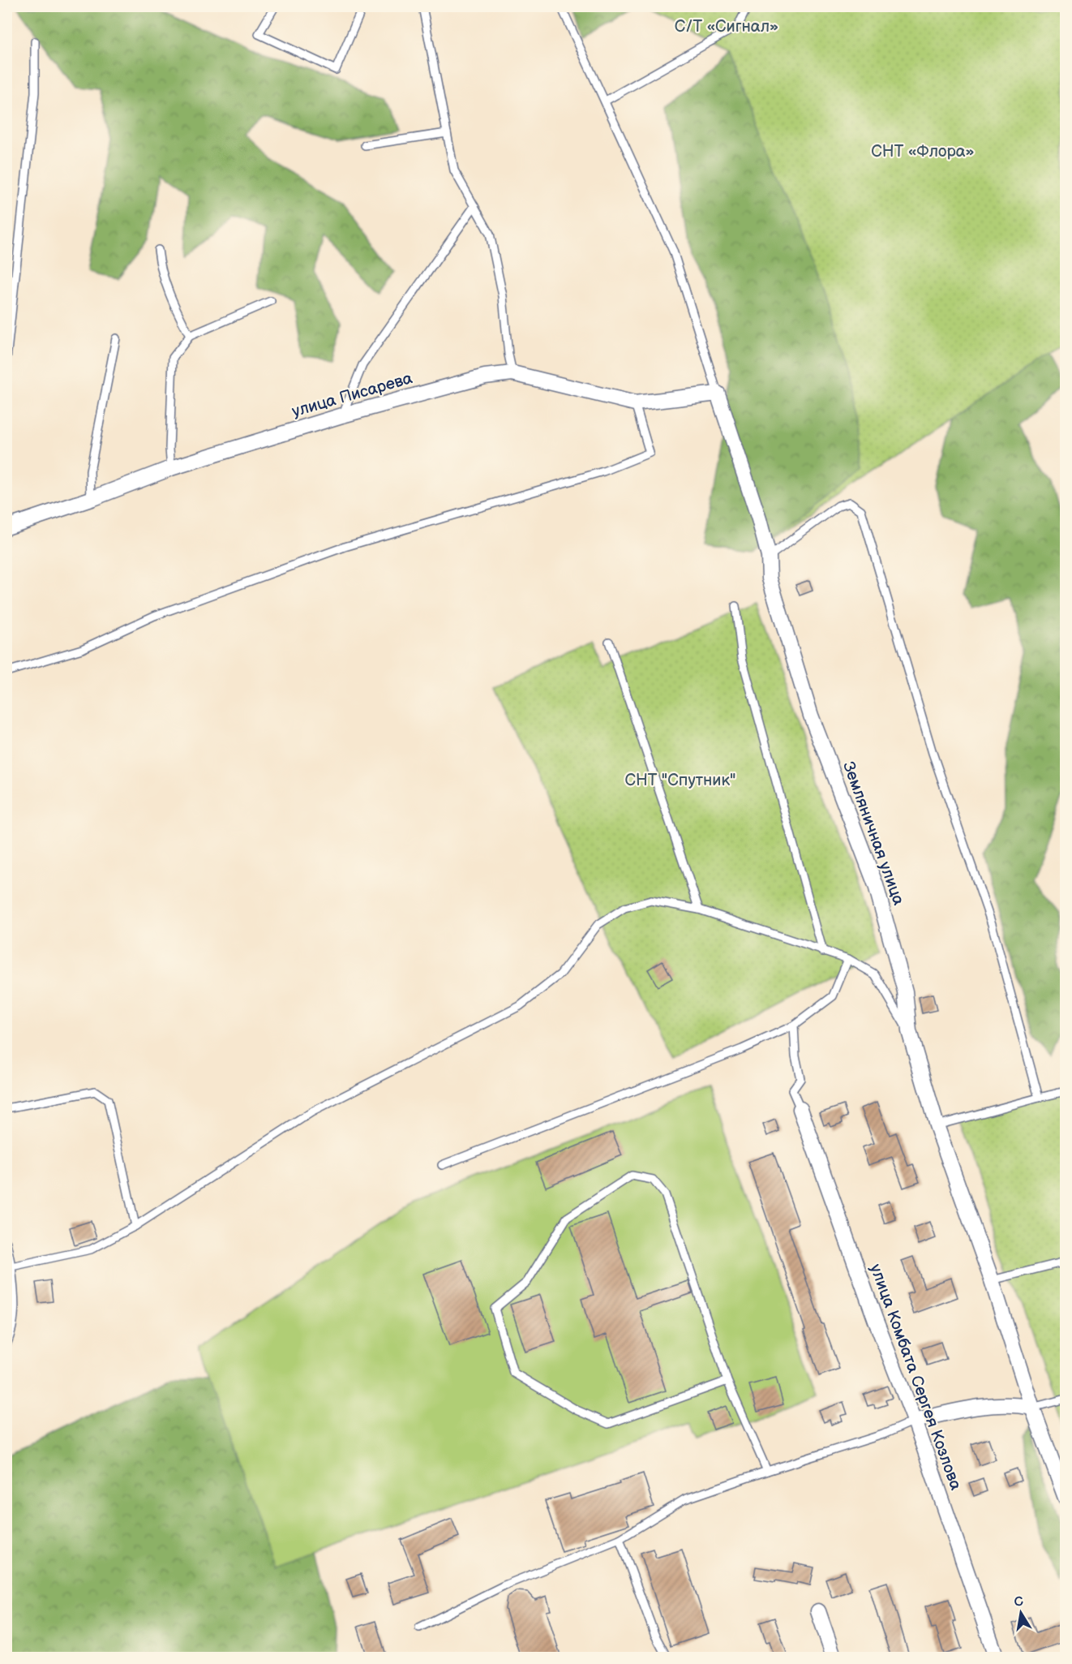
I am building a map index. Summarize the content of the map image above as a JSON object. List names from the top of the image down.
{
  "streets": {
    "street": ["улица Писарева", "Земляничная улица", "улица Комбата Сергея Козлова"]
  },
  "crossings": [
    ["улица Писарева", "Земляничная улица"]
  ],
  "parks": ["С/Т «Сигнал»", "СНТ «Флора»", "СНТ \"Спутник\""],
  "north": "top"
}
